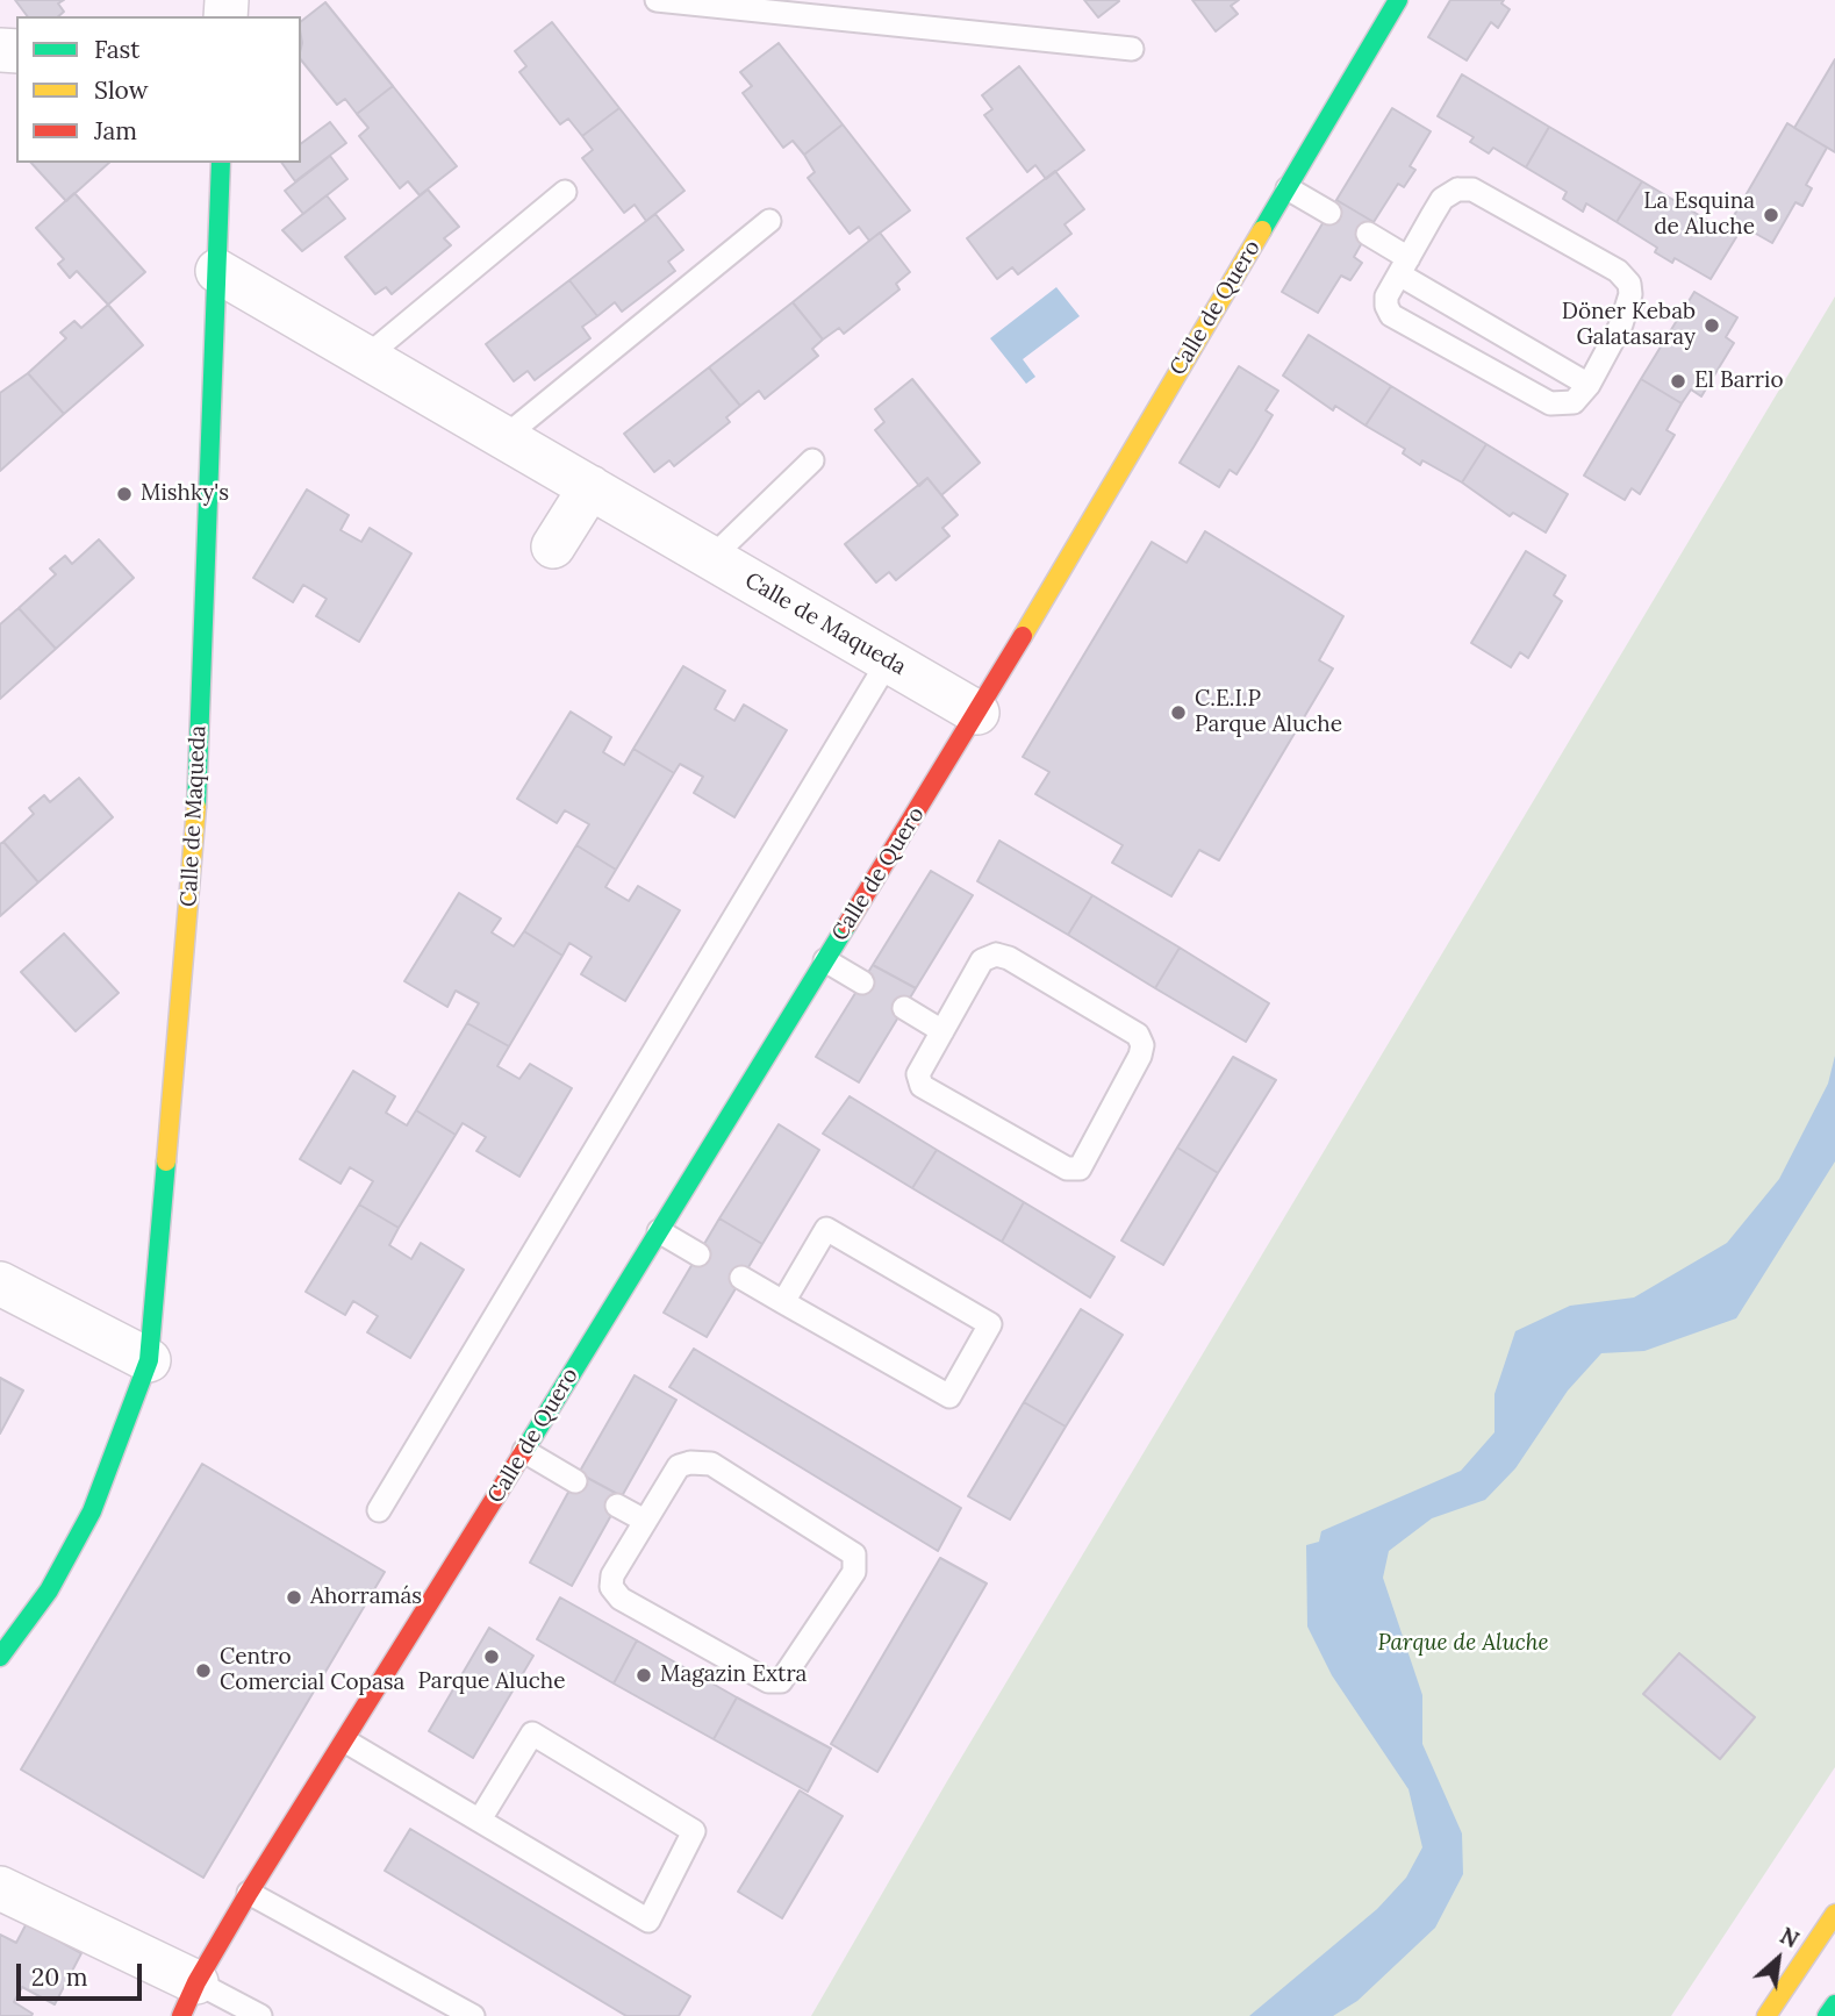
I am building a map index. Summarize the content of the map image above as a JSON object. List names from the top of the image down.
{
  "streets": {
    "street": ["Calle de Quero", "Calle de Maqueda"]
  },
  "crossings": [
    ["Calle de Quero", "Calle de Maqueda"]
  ],
  "parks": ["Parque de Aluche"],
  "places": [
    "La Esquina de Aluche",
    "Döner Kebab Galatasaray",
    "El Barrio",
    "Mishky's",
    "C.E.I.P Parque Aluche",
    "Ahorramás",
    "Parque Aluche",
    "Centro Comercial Copasa",
    "Magazin Extra"
  ],
  "legend": ["Fast", "Slow", "Jam"],
  "scale_bar": "20 m",
  "north": "top right"
}
